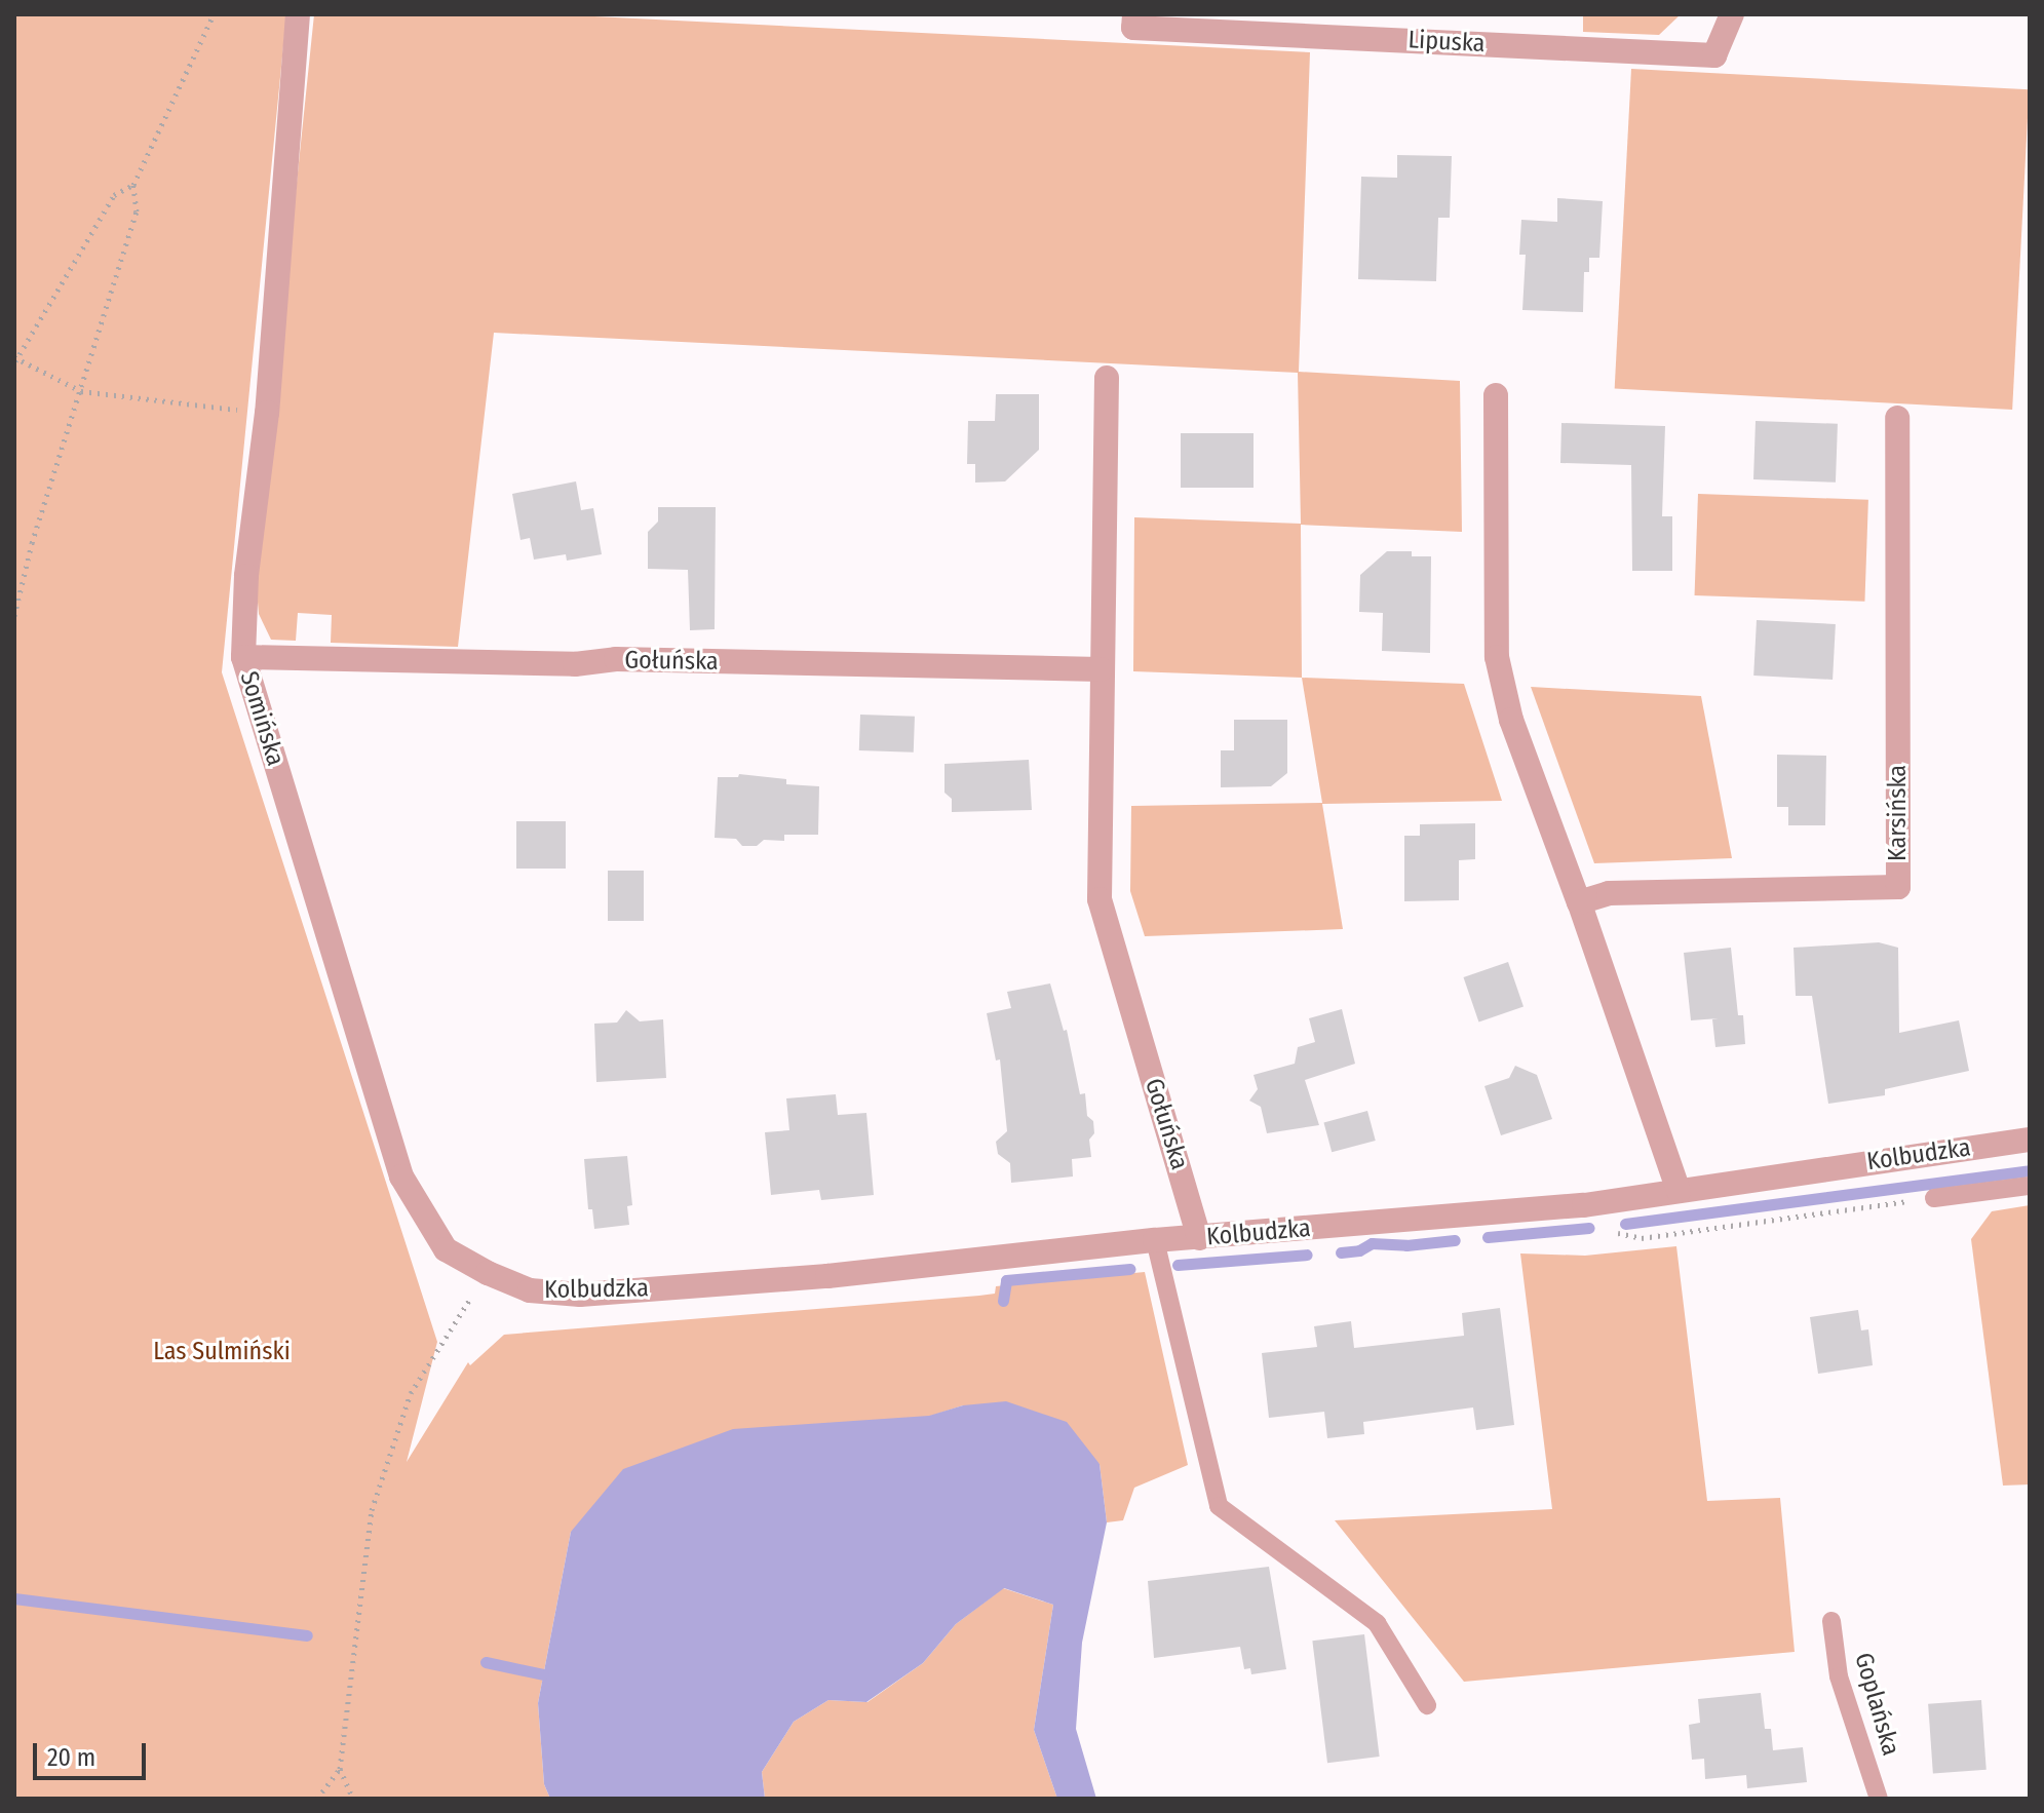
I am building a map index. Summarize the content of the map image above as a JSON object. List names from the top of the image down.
{
  "streets": {
    "street": [
      "Lipuska",
      "Gołuńska",
      "Somińska",
      "Karsińska",
      "Kolbudzka"
    ],
    "lane": ["Goplańska"]
  },
  "crossings": [
    ["Gołuńska", "Somińska"],
    ["Gołuńska", "Kolbudzka"],
    ["Somińska", "Kolbudzka"]
  ],
  "parks": ["Las Sulmiński"],
  "scale_bar": "20 m"
}
